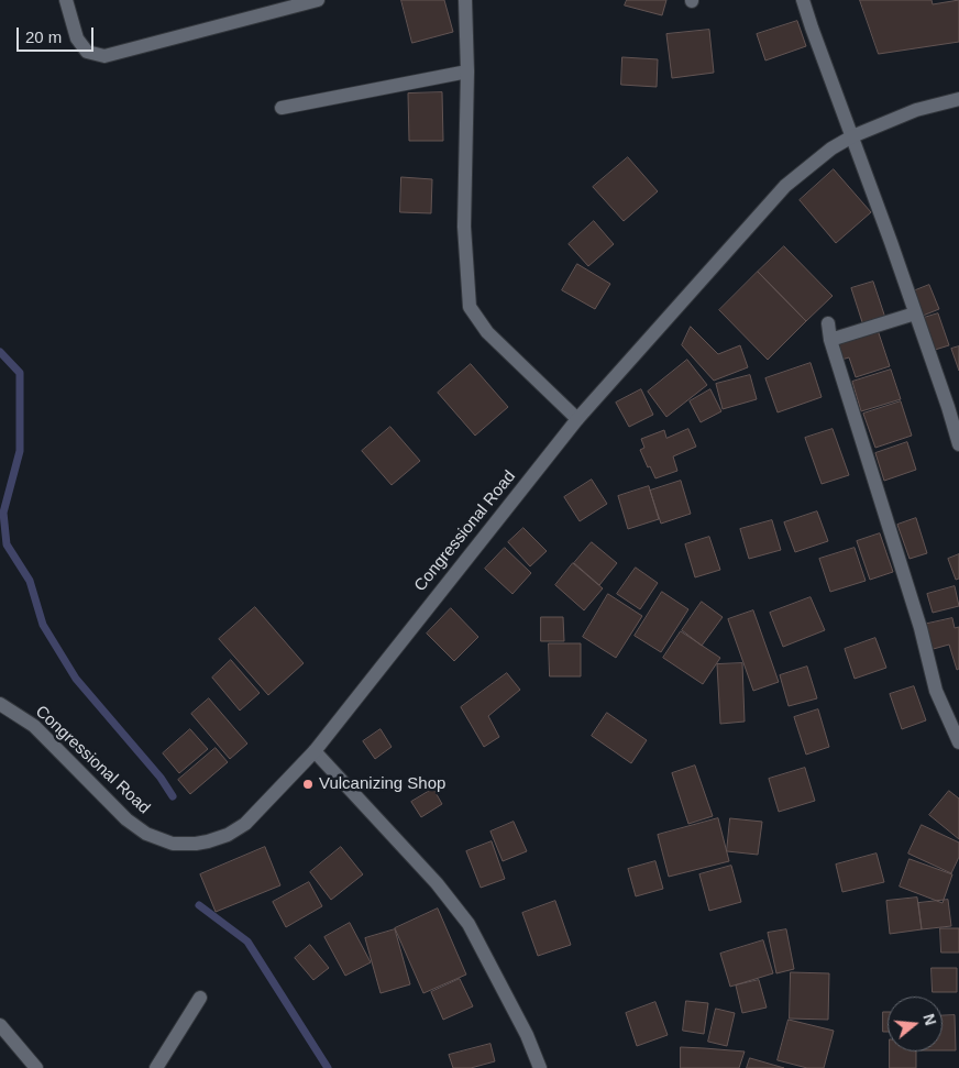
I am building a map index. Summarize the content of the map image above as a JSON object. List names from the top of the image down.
{
  "streets": {
    "street": ["Congressional Road"]
  },
  "places": ["Vulcanizing Shop"],
  "scale_bar": "20 m",
  "north": "right"
}
